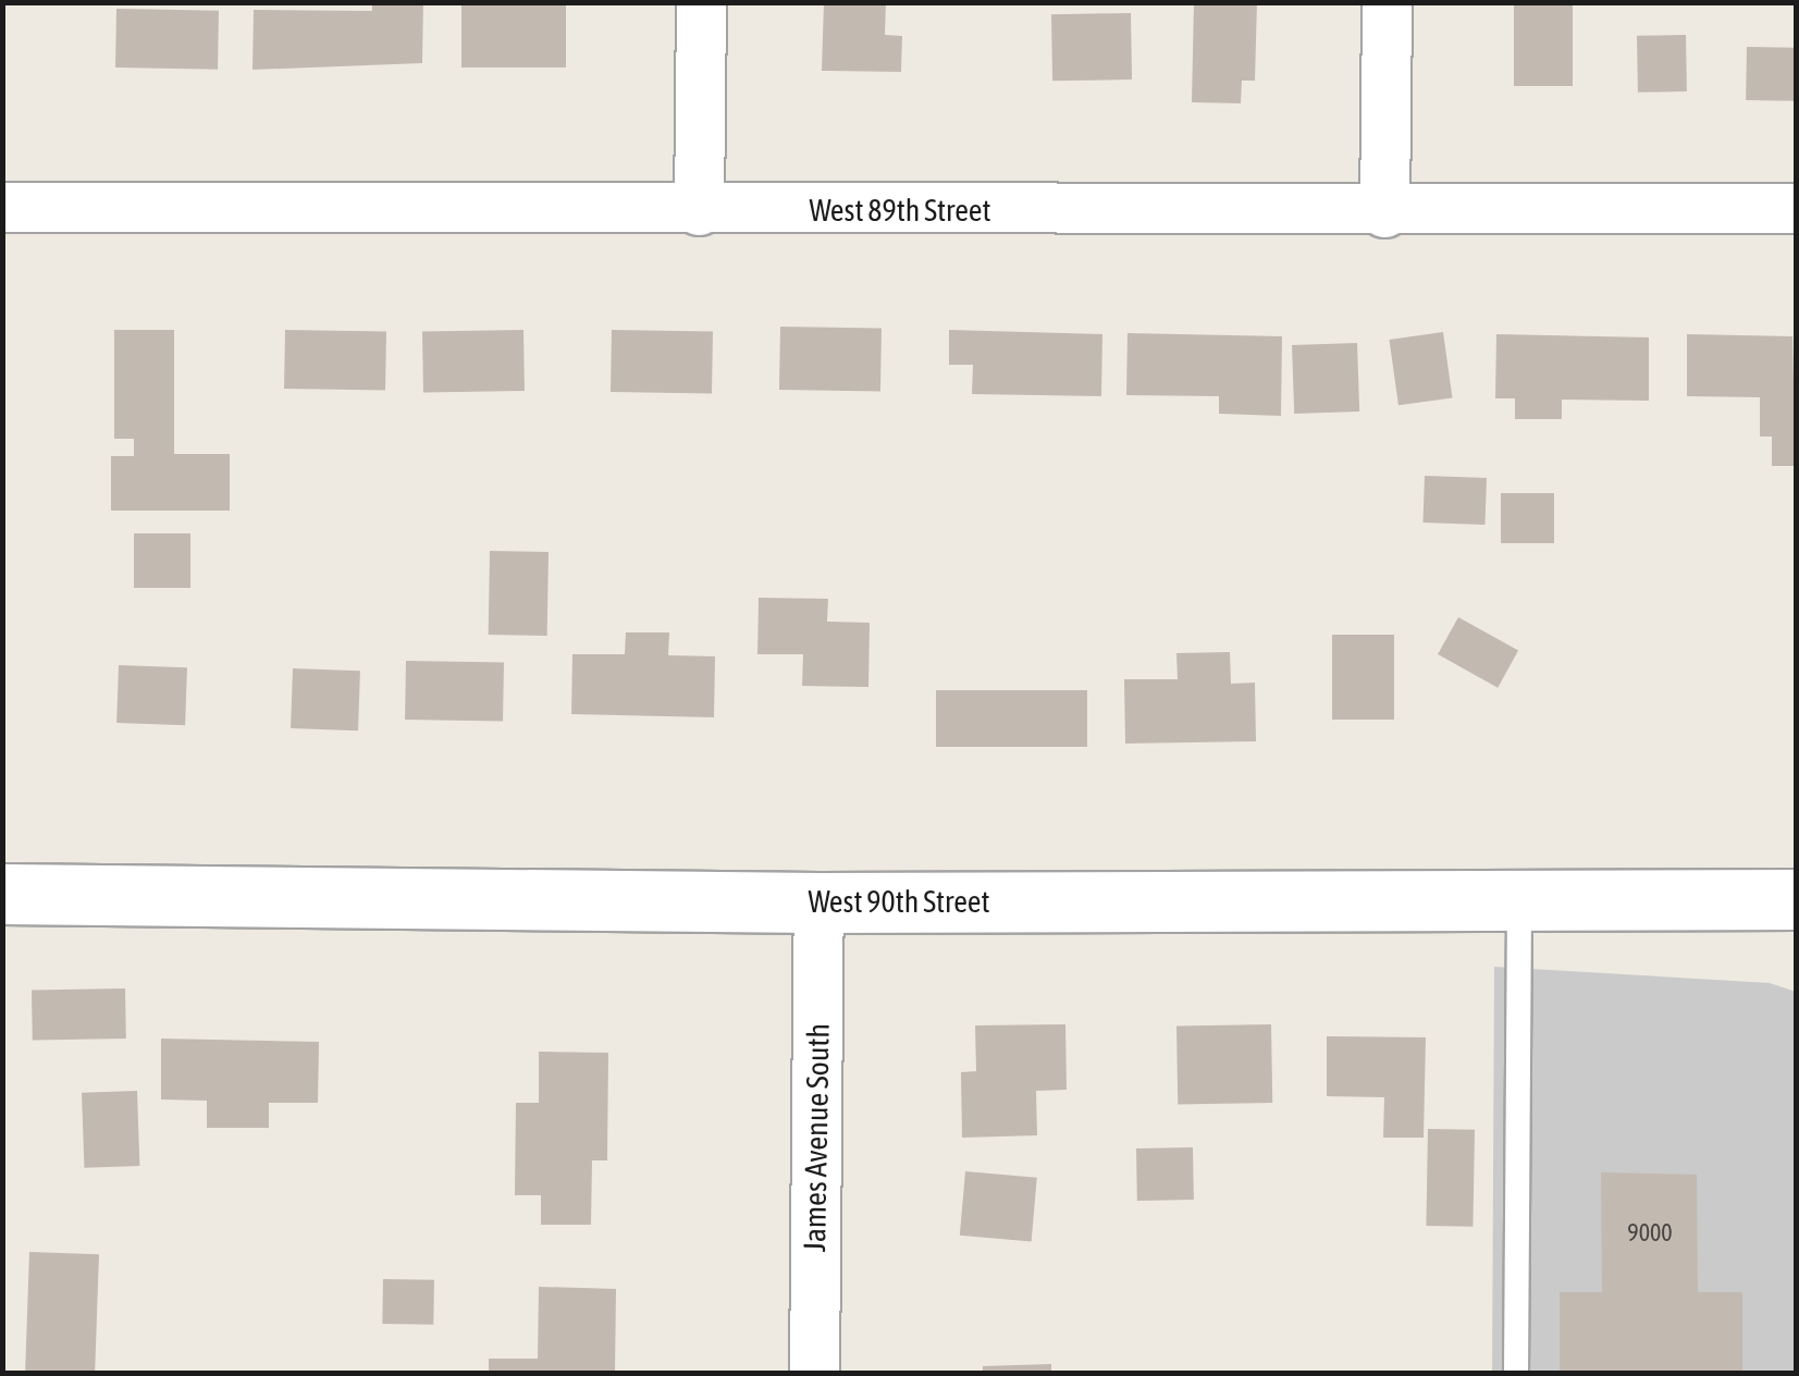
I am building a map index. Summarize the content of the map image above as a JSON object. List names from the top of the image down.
{
  "streets": {
    "street": ["West 89th Street", "West 90th Street", "James Avenue South"]
  },
  "crossings": [
    ["West 90th Street", "James Avenue South"]
  ],
  "house_numbers": ["9000"]
}
